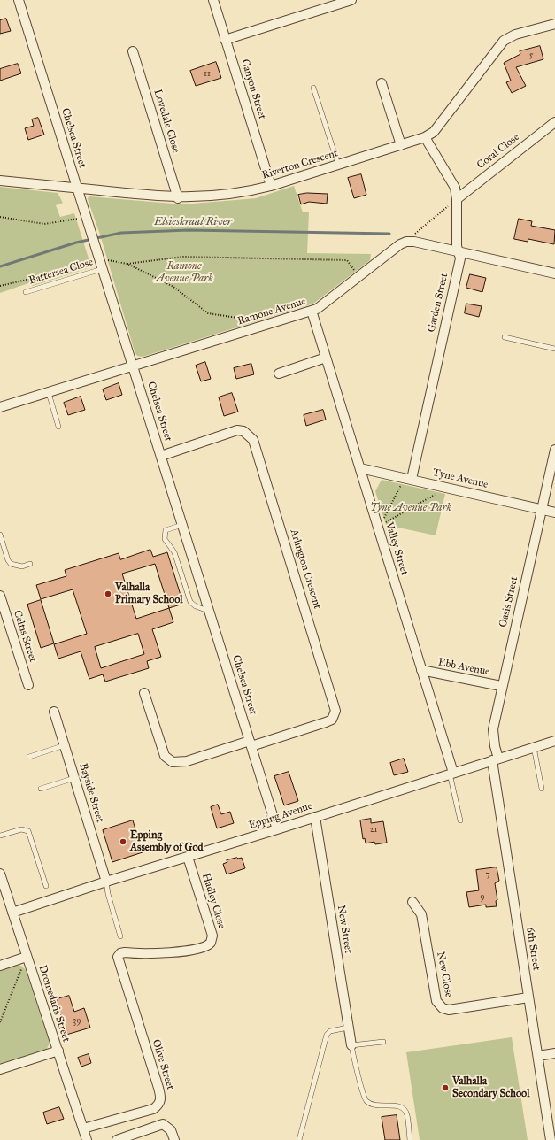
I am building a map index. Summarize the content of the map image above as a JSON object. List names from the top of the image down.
{
  "streets": {
    "street": [
      "Canyon Street",
      "Lovedale Close",
      "Chelsea Street",
      "Coral Close",
      "Riverton Crescent",
      "Garden Street",
      "Ramone Avenue",
      "Tyne Avenue",
      "Valley Street",
      "Arlington Crescent",
      "Oasis Street",
      "Celtis Street",
      "Ebb Avenue",
      "Bayside Street",
      "Epping Avenue",
      "Hadley Close",
      "New Street",
      "6th Street",
      "New Close",
      "Dromedaris Street",
      "Olive Street"
    ],
    "lane": ["Battersea Close"]
  },
  "crossings": [
    ["Canyon Street", "Riverton Crescent"],
    ["Lovedale Close", "Riverton Crescent"],
    ["Chelsea Street", "Riverton Crescent"],
    ["Chelsea Street", "Battersea Close"],
    ["Chelsea Street", "Ramone Avenue"],
    ["Chelsea Street", "Arlington Crescent"],
    ["Chelsea Street", "Epping Avenue"],
    ["Coral Close", "Garden Street"],
    ["Riverton Crescent", "Garden Street"],
    ["Garden Street", "Tyne Avenue"],
    ["Ramone Avenue", "Valley Street"],
    ["Tyne Avenue", "Valley Street"],
    ["Tyne Avenue", "Oasis Street"],
    ["Valley Street", "Ebb Avenue"],
    ["Valley Street", "Epping Avenue"],
    ["Oasis Street", "Ebb Avenue"],
    ["Oasis Street", "Epping Avenue"],
    ["Oasis Street", "6th Street"],
    ["Bayside Street", "Epping Avenue"],
    ["Epping Avenue", "Hadley Close"],
    ["Epping Avenue", "New Street"],
    ["Epping Avenue", "6th Street"],
    ["Epping Avenue", "Dromedaris Street"],
    ["Hadley Close", "Olive Street"],
    ["6th Street", "New Close"],
    ["Dromedaris Street", "Olive Street"]
  ],
  "water": ["Elsieskraal River"],
  "parks": ["Ramone Avenue Park", "Tyne Avenue Park"],
  "places": ["Valhalla Primary School", "Epping Assembly of God", "Valhalla Secondary School"],
  "house_numbers": [
    "5",
    "11",
    "21",
    "7",
    "9",
    "39"
  ]
}
